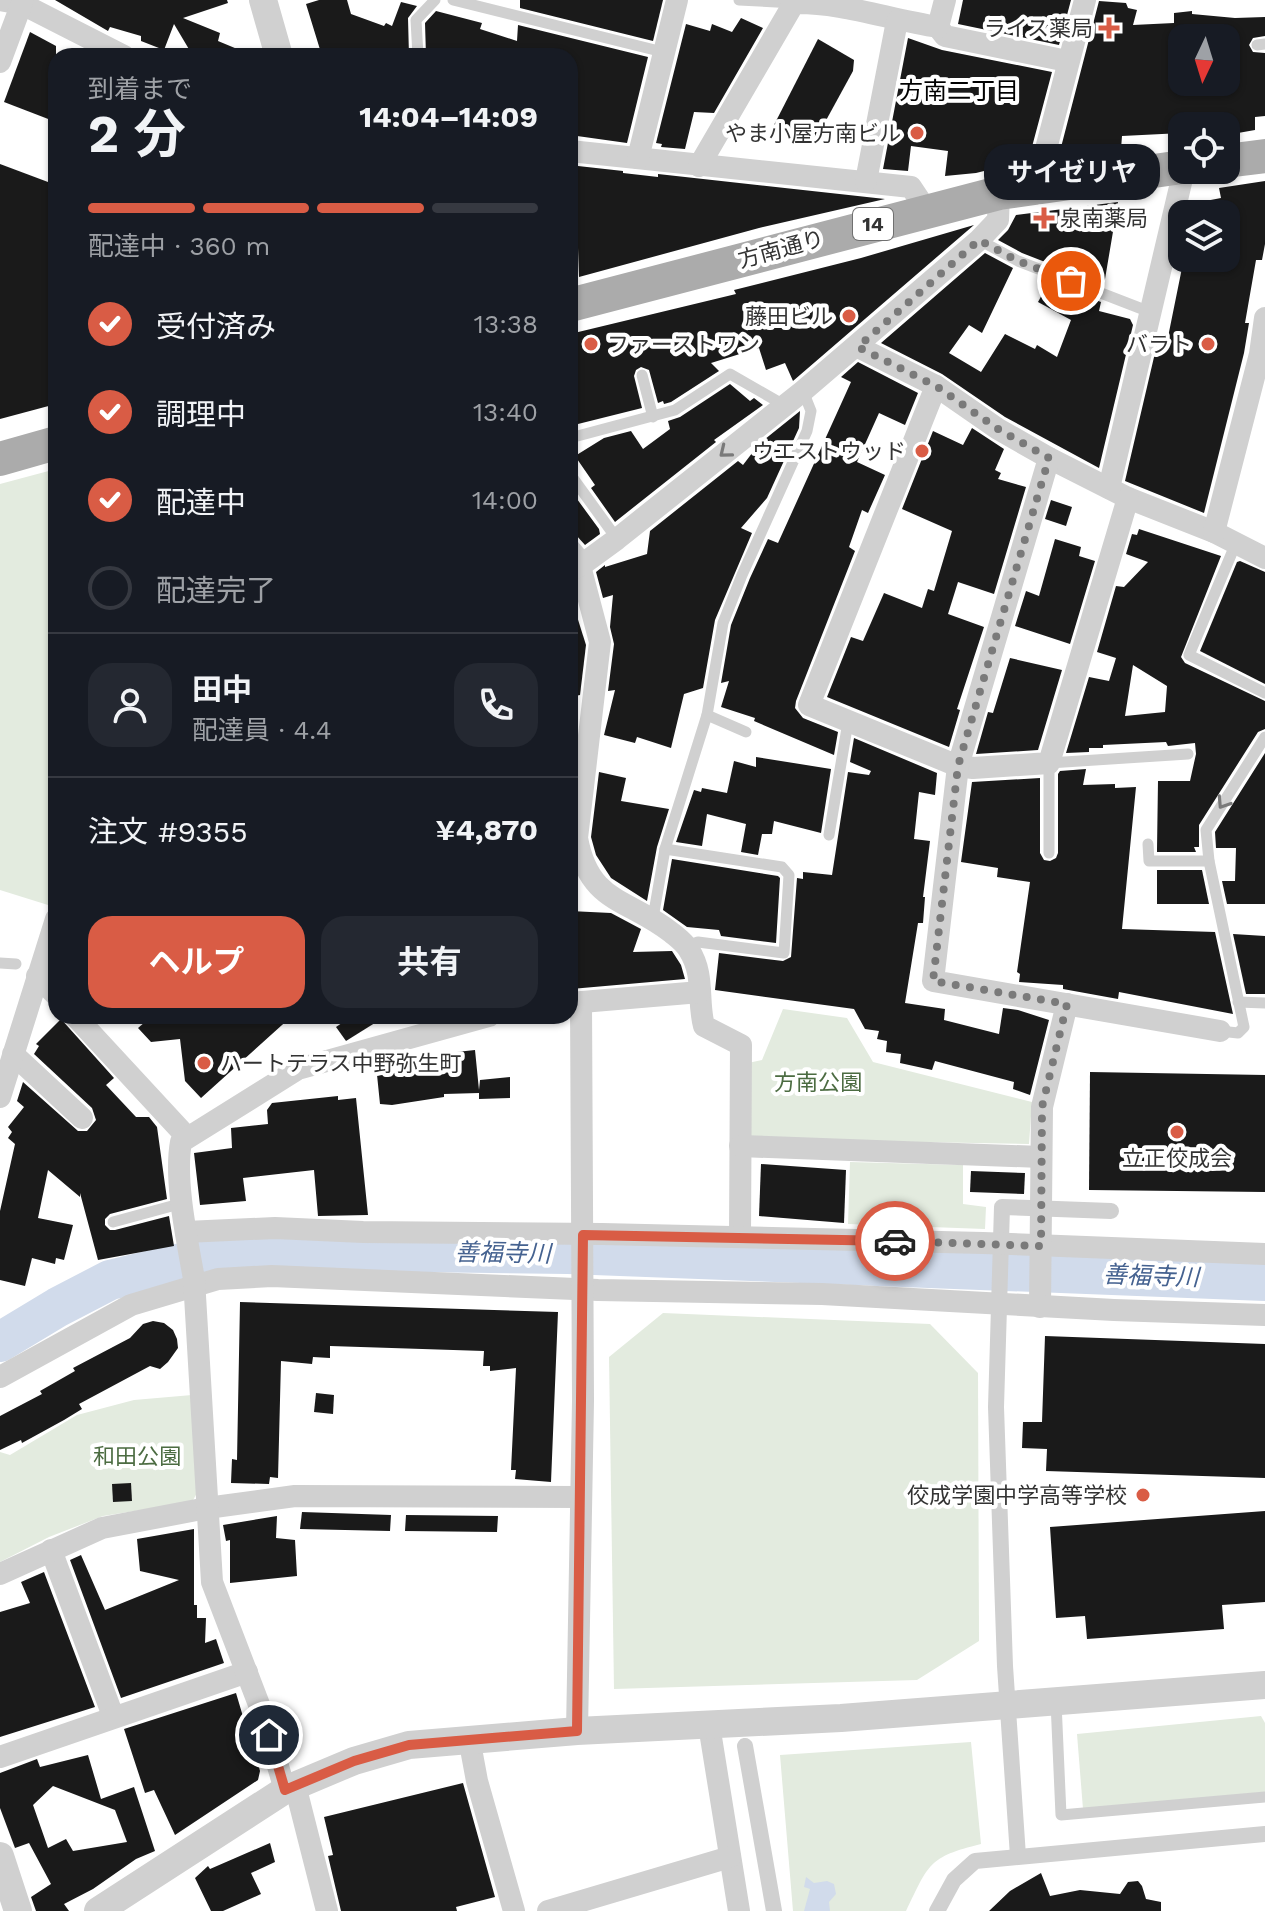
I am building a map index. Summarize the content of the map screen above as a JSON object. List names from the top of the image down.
{
  "streets": {
    "main road": ["14", "方南通り"]
  },
  "districts": ["方南二丁目"],
  "water": ["善福寺川"],
  "parks": ["方南公園", "和田公園"],
  "places": {
    "health": ["ライス薬局", "泉南薬局"],
    "other": [
      "やま小屋方南ビル",
      "サイゼリヤ",
      "藤田ビル",
      "ファーストワン",
      "バラト",
      "ウエストウッド",
      "ハートテラス中野弥生町",
      "立正佼成会",
      "佼成学園中学高等学校"
    ]
  },
  "north": "bottom",
  "page": {
    "heading": ["2 分", "到着まで", "14:04–14:09"],
    "panel": [
      "田中",
      "配達員 · 4.4",
      "注文 #9355",
      "¥4,870"
    ],
    "bubble": "サイゼリヤ",
    "bar": "配達中 · 360 m",
    "list": [
      ["受付済み", "13:38"],
      ["調理中", "13:40"],
      ["配達中", "14:00"],
      "配達完了"
    ],
    "buttons": ["ヘルプ", "共有"]
  }
}
